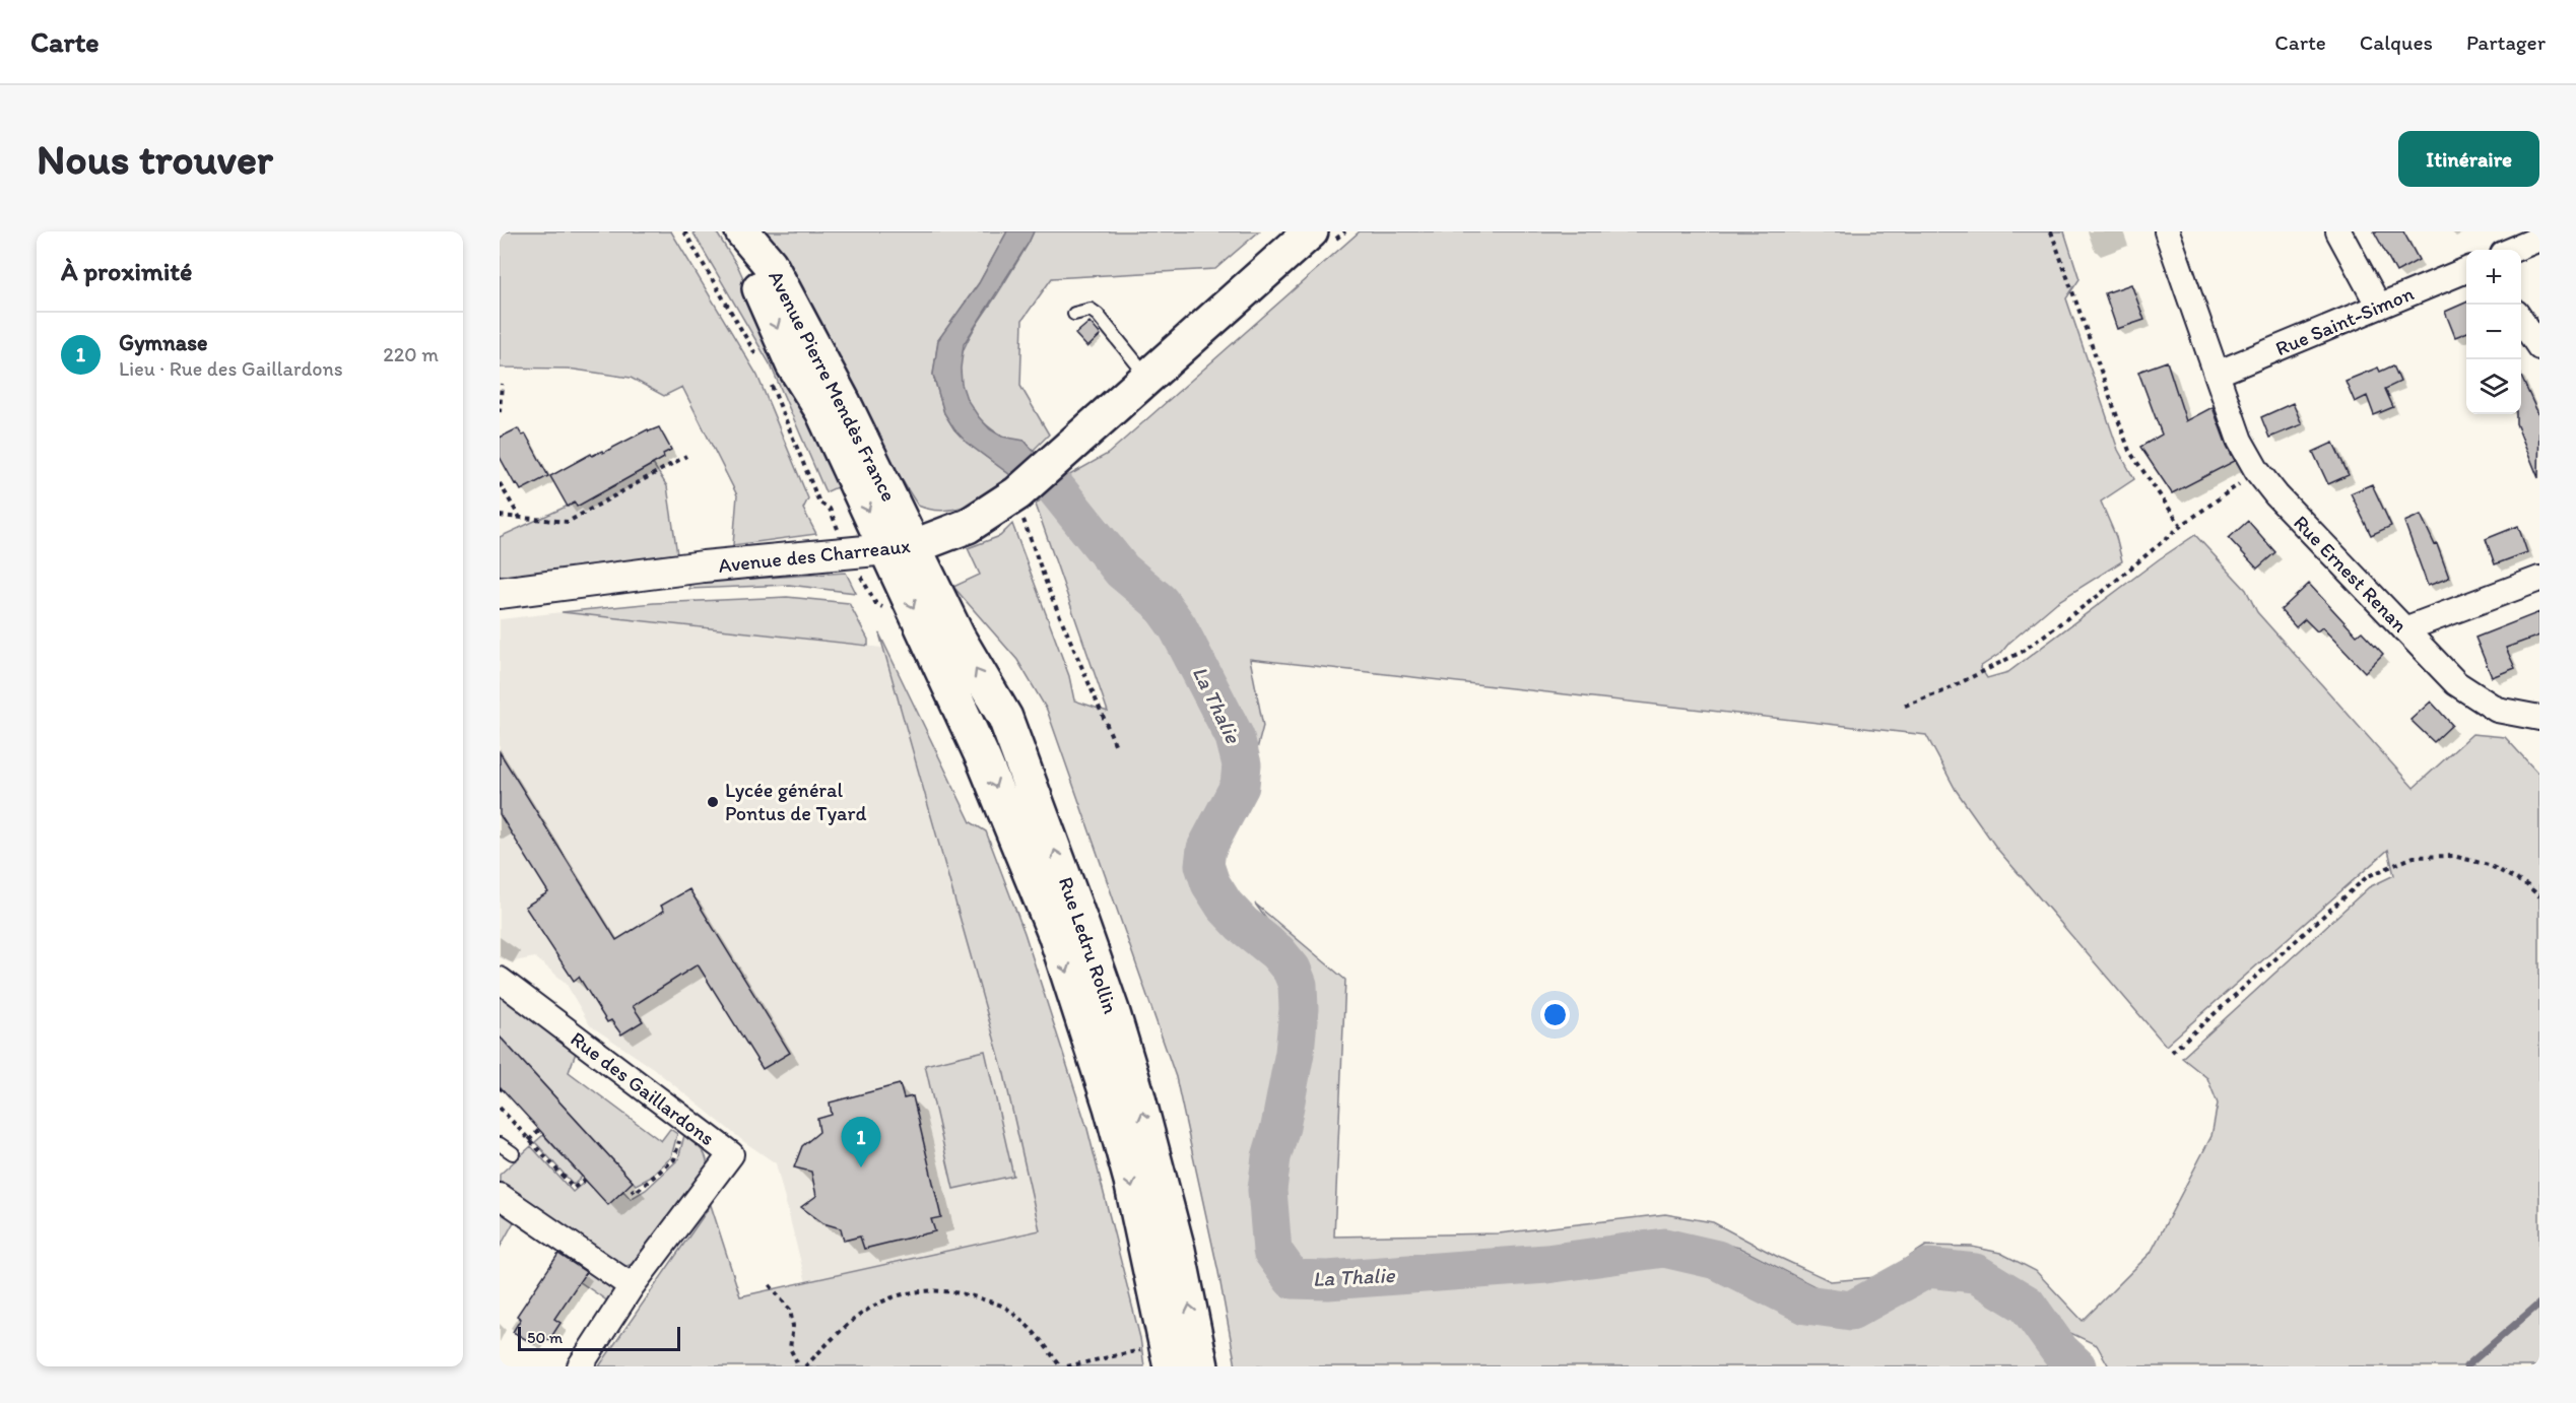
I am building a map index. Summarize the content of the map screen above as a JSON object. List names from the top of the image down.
{
  "streets": {
    "main road": ["Avenue Pierre Mendès France", "Avenue des Charreaux", "Rue Ledru Rollin"],
    "street": ["Rue Saint-Simon", "Rue Ernest Renan", "Rue des Gaillardons"]
  },
  "crossings": [
    ["Rue Saint-Simon", "Rue Ernest Renan"],
    ["Avenue Pierre Mendès France", "Avenue des Charreaux"],
    ["Avenue Pierre Mendès France", "Rue Ledru Rollin"],
    ["Avenue des Charreaux", "Rue Ledru Rollin"]
  ],
  "water": ["La Thalie"],
  "places": ["Lycée général Pontus de Tyard"],
  "scale_bar": "50 m",
  "page": {
    "header": "Carte",
    "nav": ["Carte", "Calques", "Partager"],
    "buttons": "Itinéraire",
    "title": "Nous trouver",
    "heading": "À proximité",
    "map_buttons": ["+", "−"],
    "list": [
      {
        "mark": "1",
        "name": "Gymnase",
        "note": "Lieu · Rue des Gaillardons",
        "value": "220 m"
      }
    ],
    "pins": "1",
    "scale": "50 m"
  }
}
